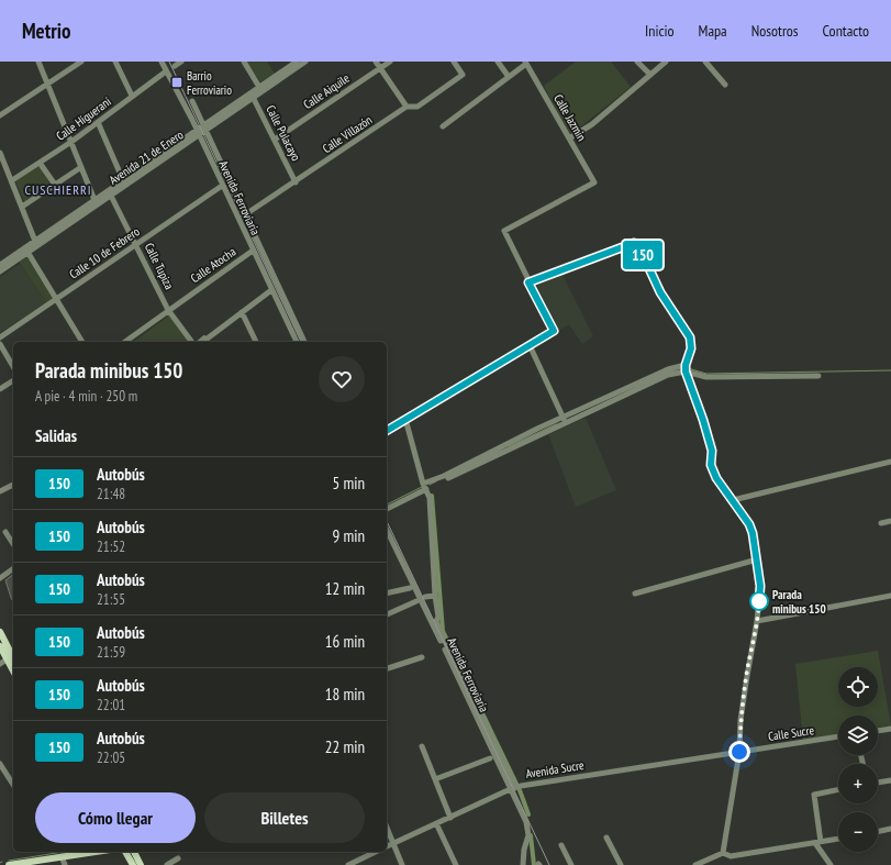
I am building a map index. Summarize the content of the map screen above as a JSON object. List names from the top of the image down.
{
  "streets": {
    "street": [
      "Calle Aiquile",
      "Calle Jazmin",
      "Calle Higuerani",
      "Calle Pulacayo",
      "Calle Villazón",
      "Avenida 21 de Enero",
      "Avenida Ferroviaria",
      "Calle 10 de Febrero",
      "Calle Atocha",
      "Calle Tupiza",
      "Calle Sucre",
      "Avenida Sucre"
    ]
  },
  "crossings": [
    ["Calle Aiquile", "Calle Pulacayo"],
    ["Calle Higuerani", "Avenida Ferroviaria"],
    ["Calle Pulacayo", "Calle Villazón"],
    ["Calle Pulacayo", "Avenida 21 de Enero"],
    ["Calle Villazón", "Avenida Ferroviaria"],
    ["Avenida 21 de Enero", "Avenida Ferroviaria"],
    ["Avenida 21 de Enero", "Calle Tupiza"],
    ["Avenida Ferroviaria", "Calle 10 de Febrero"],
    ["Avenida Ferroviaria", "Calle Atocha"],
    ["Avenida Ferroviaria", "Avenida Sucre"],
    ["Calle 10 de Febrero", "Calle Tupiza"],
    ["Calle Atocha", "Calle Tupiza"],
    ["Calle Sucre", "Avenida Sucre"]
  ],
  "districts": ["CUSCHIERRI"],
  "places": {
    "transit": ["Barrio Ferroviario"],
    "other": ["Parada minibus 150"]
  },
  "lines": ["bus line 150"],
  "page": {
    "header": "Metrio",
    "nav": [
      "Inicio",
      "Mapa",
      "Nosotros",
      "Contacto"
    ],
    "on_map": "150",
    "heading": [
      ["Parada minibus 150", "A pie · 4 min · 250 m"],
      "Salidas"
    ],
    "list": [
      {
        "mark": "150",
        "name": "Autobús",
        "note": "21:48",
        "value": "5 min"
      },
      {
        "mark": "150",
        "name": "Autobús",
        "note": "21:52",
        "value": "9 min"
      },
      {
        "mark": "150",
        "name": "Autobús",
        "note": "21:55",
        "value": "12 min"
      },
      {
        "mark": "150",
        "name": "Autobús",
        "note": "21:59",
        "value": "16 min"
      },
      {
        "mark": "150",
        "name": "Autobús",
        "note": "22:01",
        "value": "18 min"
      },
      {
        "mark": "150",
        "name": "Autobús",
        "note": "22:05",
        "value": "22 min"
      }
    ],
    "map_buttons": ["+", "−"],
    "buttons": ["Cómo llegar", "Billetes"]
  }
}
